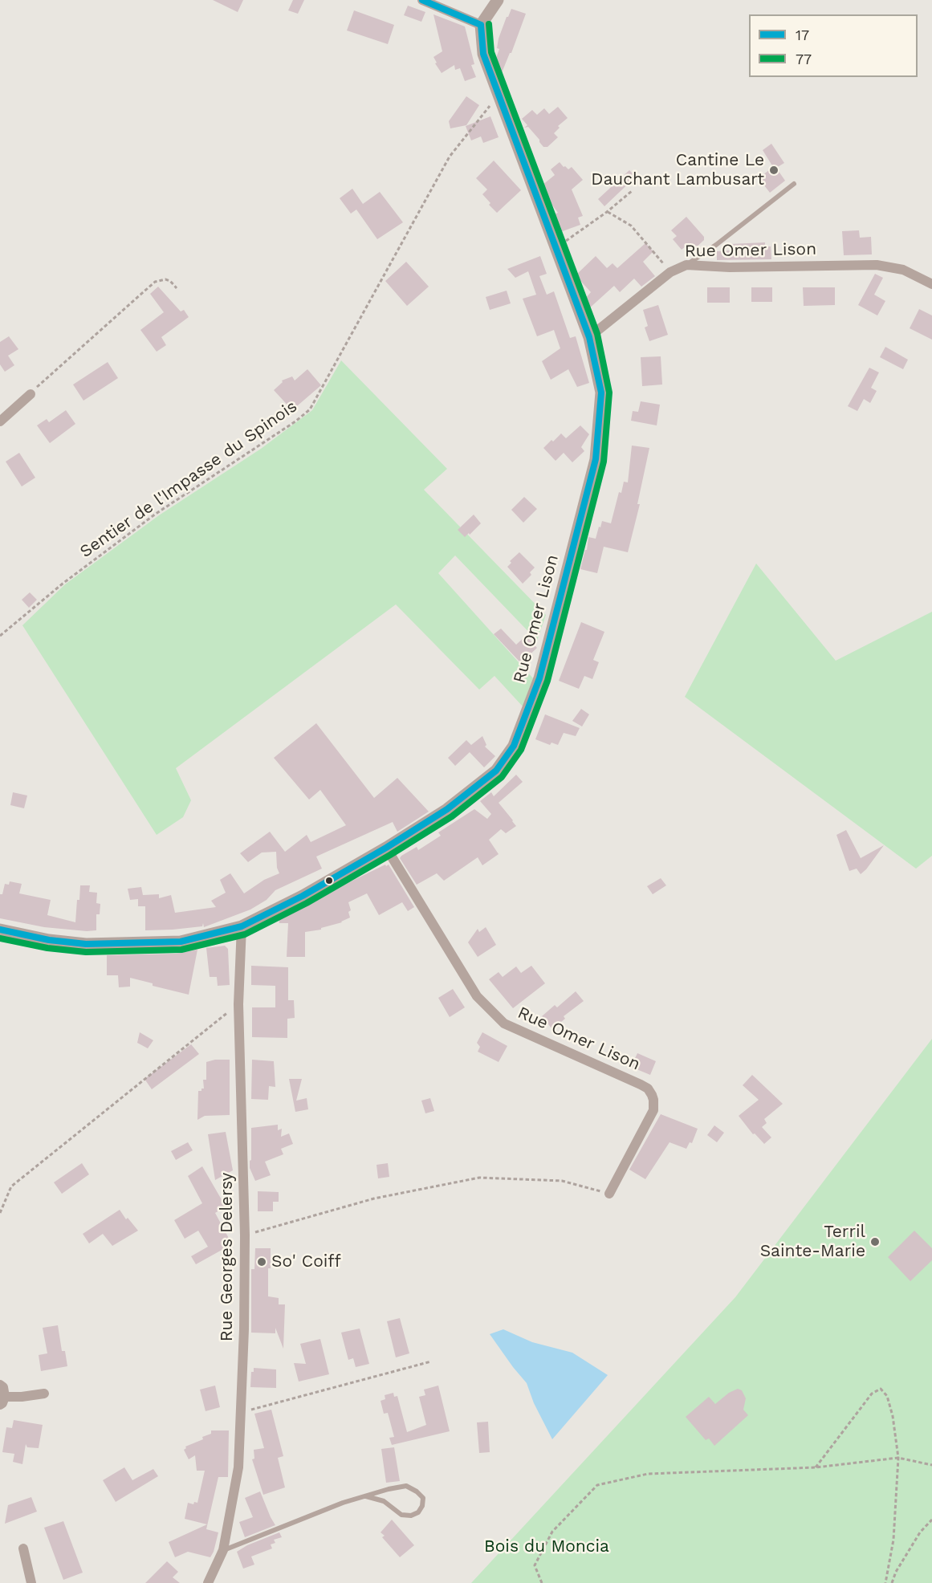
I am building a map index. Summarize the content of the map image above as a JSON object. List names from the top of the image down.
{
  "streets": {
    "street": ["Rue Omer Lison", "Rue Georges Delersy"],
    "path": ["Sentier de l'Impasse du Spinois"]
  },
  "crossings": [
    ["Rue Omer Lison", "Sentier de l'Impasse du Spinois"],
    ["Rue Omer Lison", "Rue Georges Delersy"]
  ],
  "parks": ["Bois du Moncia"],
  "places": ["Cantine Le Dauchant Lambusart", "Terril Sainte-Marie", "So' Coiff"],
  "lines": ["transit line 17", "transit line 77"],
  "legend": ["17", "77"]
}
